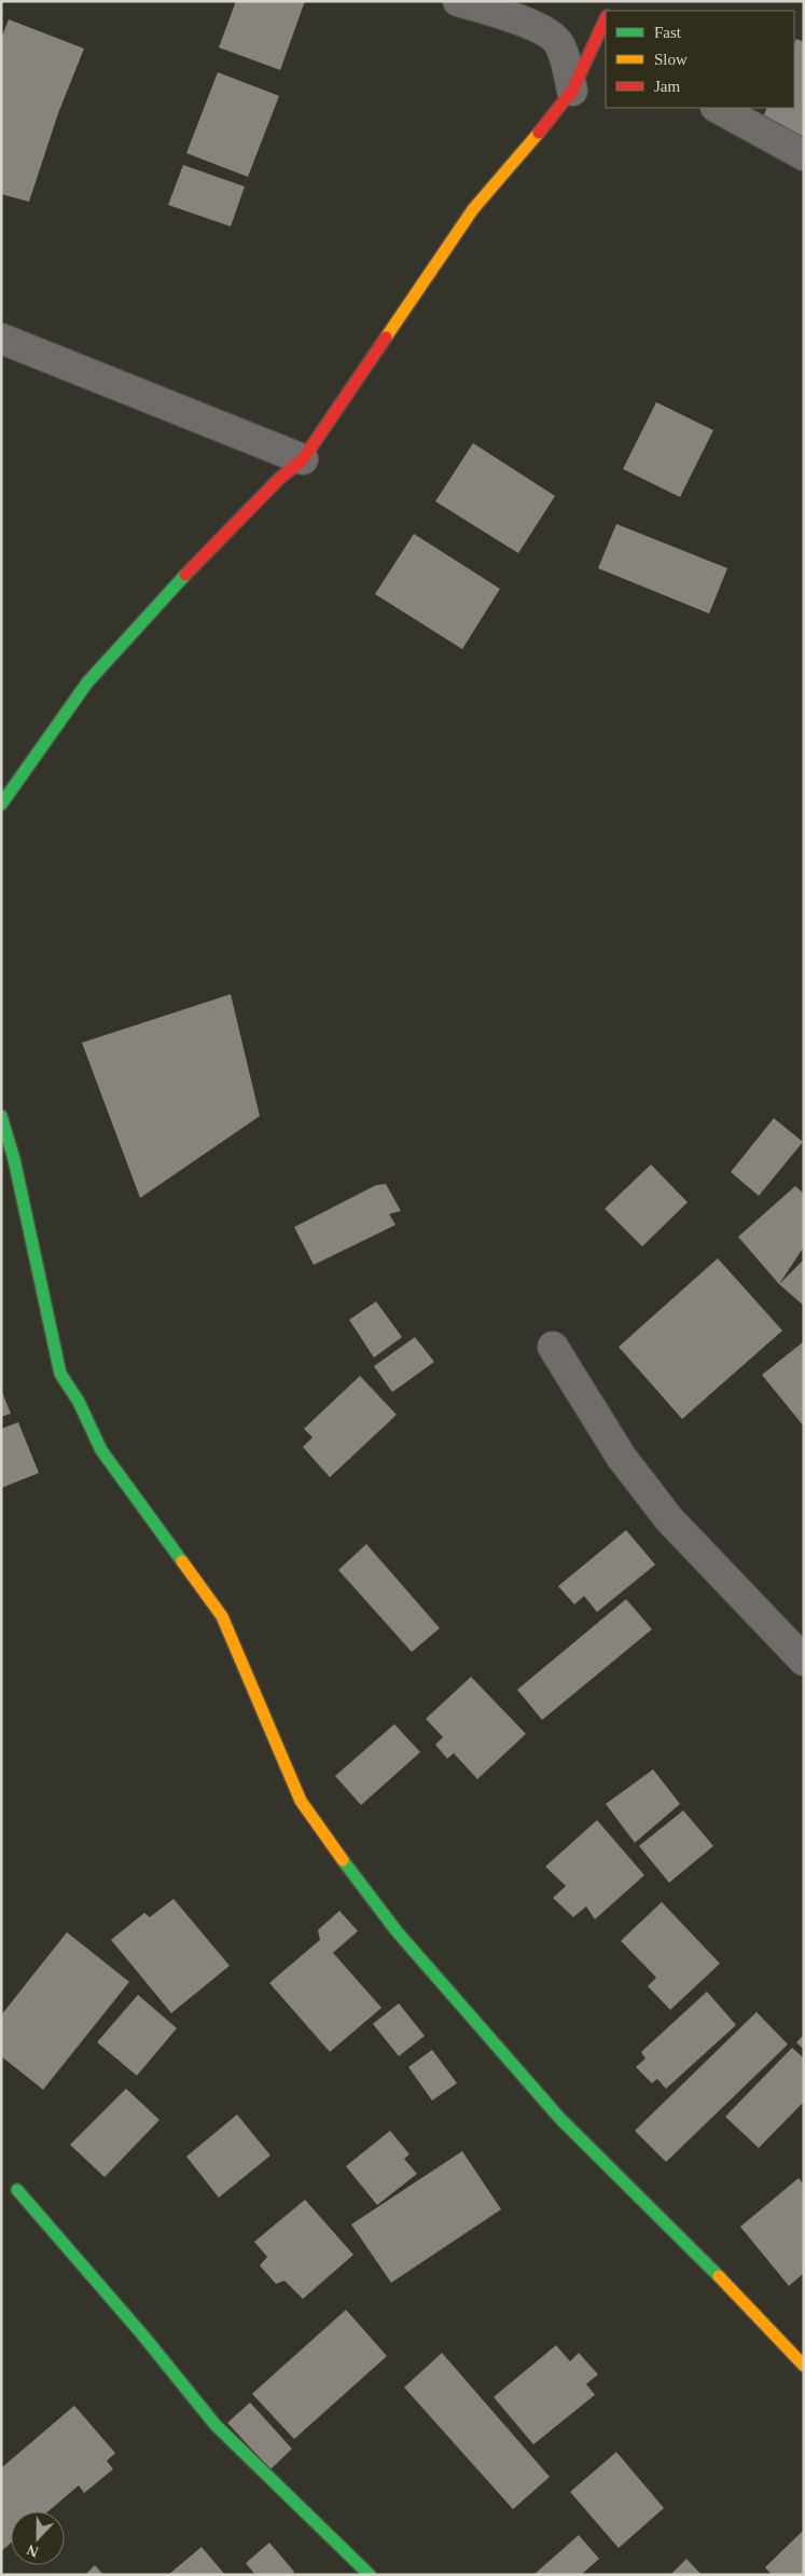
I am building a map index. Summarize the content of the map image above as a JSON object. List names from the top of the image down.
{
  "legend": ["Fast", "Slow", "Jam"],
  "north": "bottom"
}
